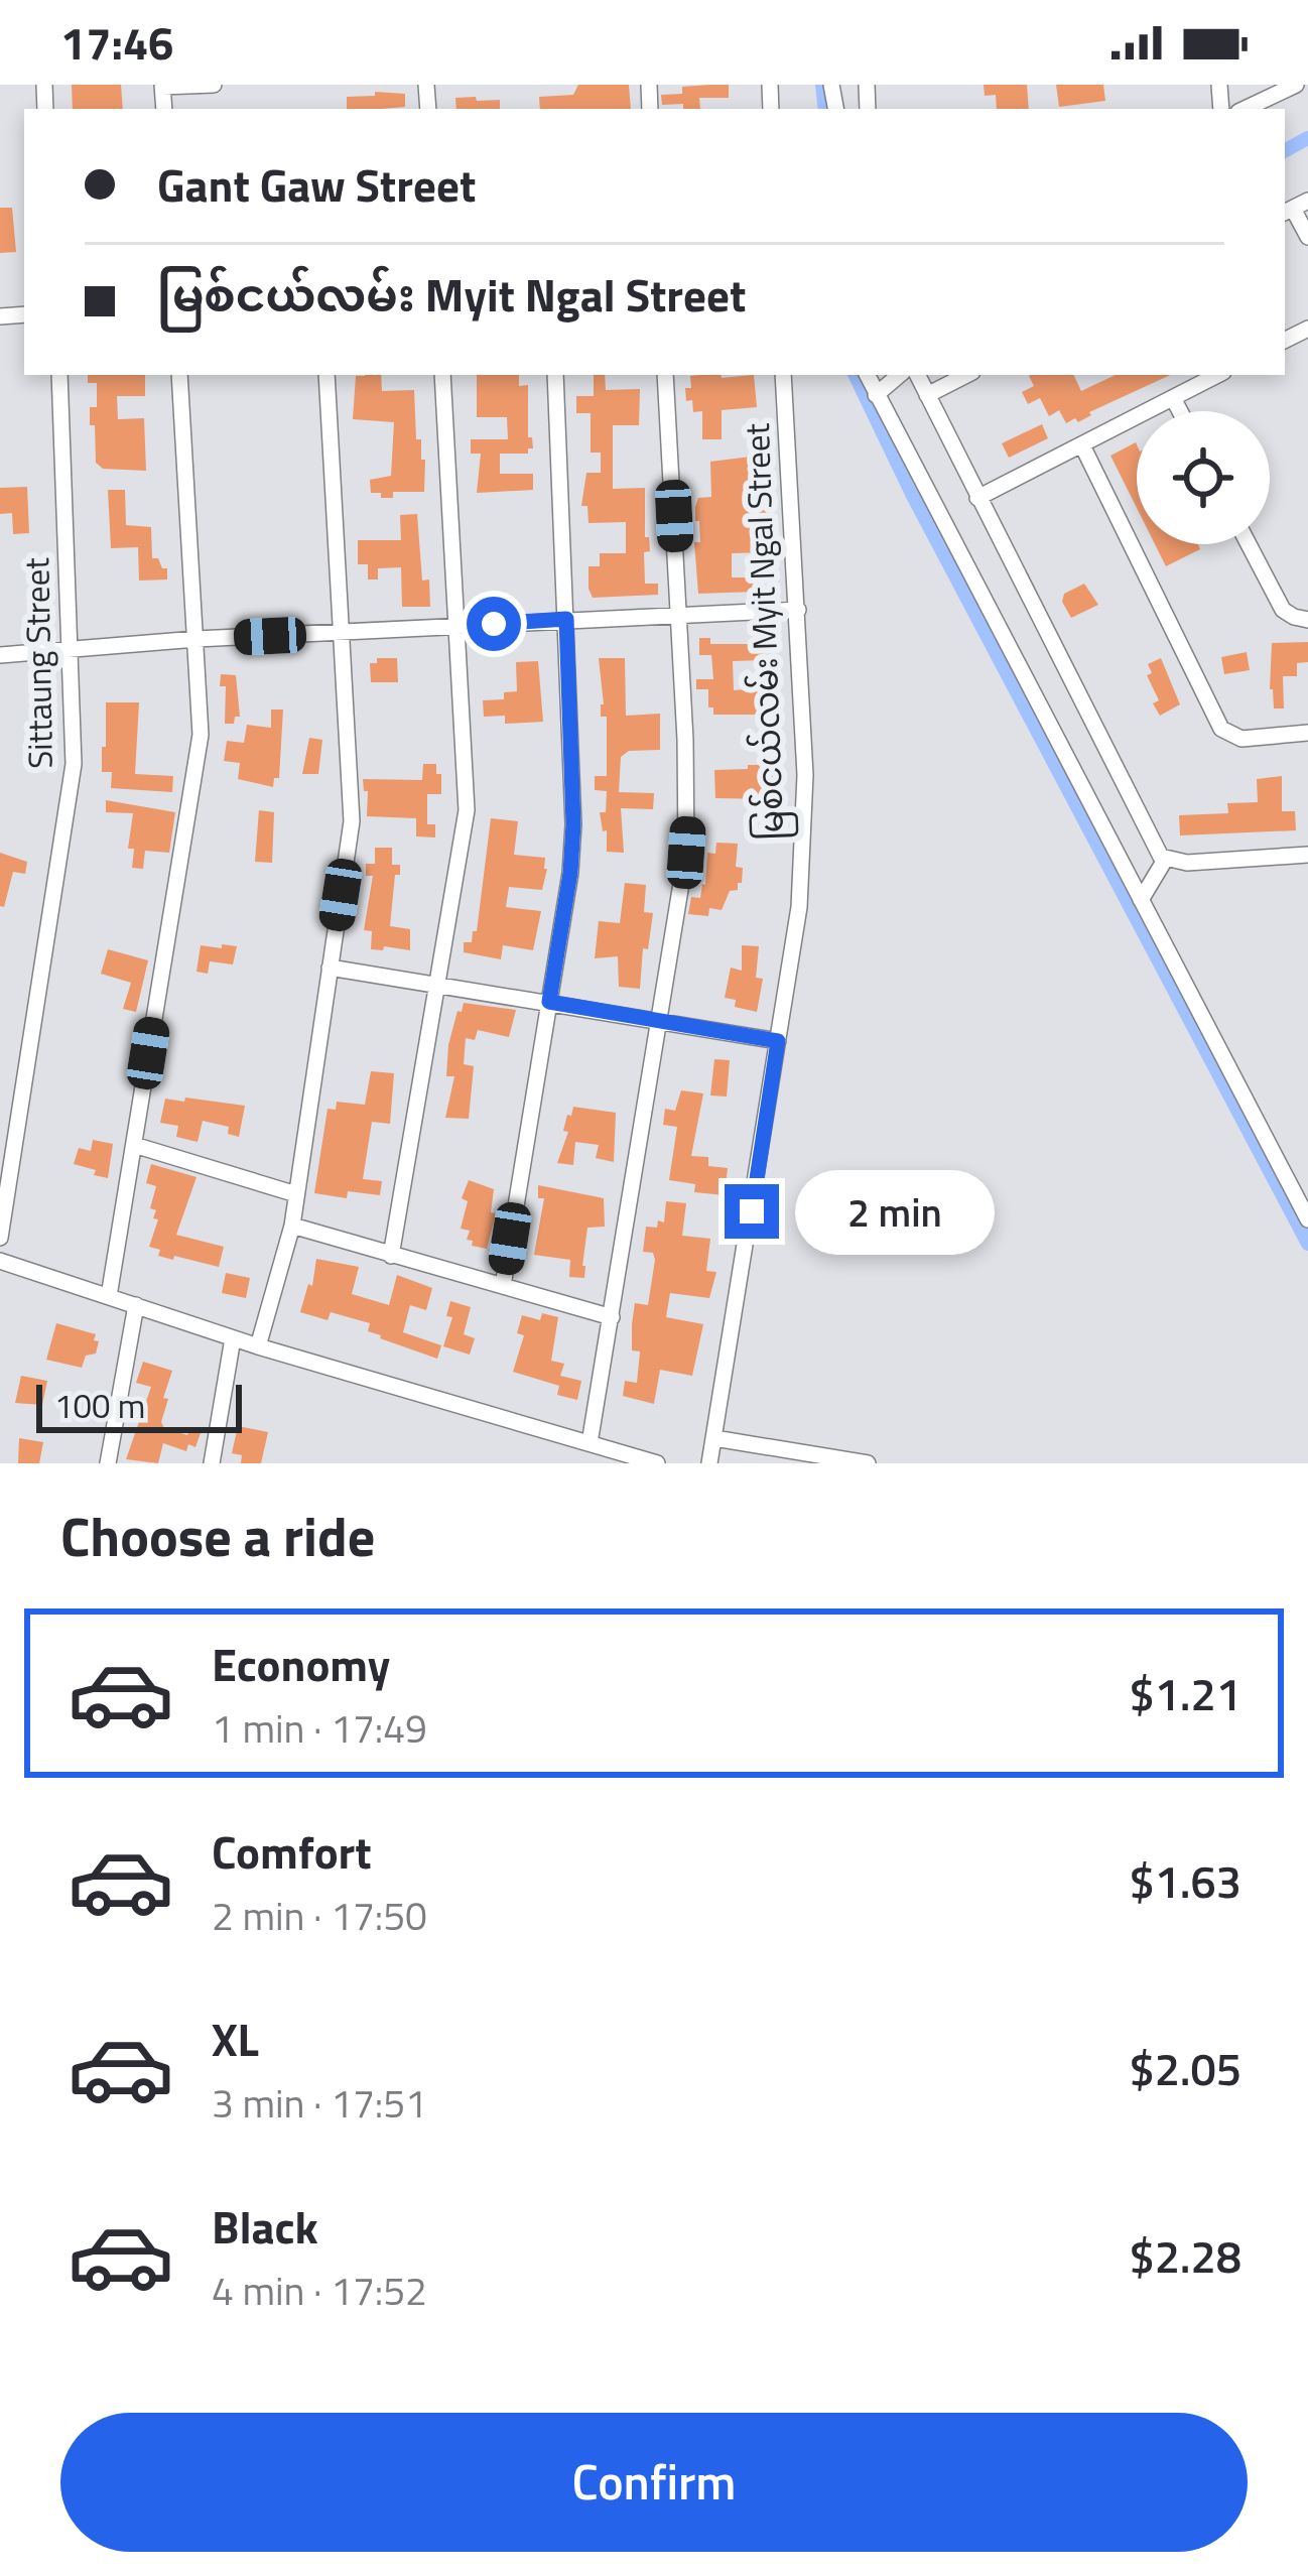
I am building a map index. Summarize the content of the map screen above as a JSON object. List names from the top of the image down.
{
  "streets": {
    "street": ["မြစ်ငယ်လမ်း Myit Ngal Street", "Sittaung Street"]
  },
  "scale_bar": "100 m",
  "page": {
    "status": "17:46",
    "banner": ["Gant Gaw Street", "မြစ်ငယ်လမ်း Myit Ngal Street"],
    "bubble": "2 min",
    "scale": "100 m",
    "heading": "Choose a ride",
    "list": [
      {
        "name": "Economy",
        "note": "1 min · 17:49",
        "value": "$1.21"
      },
      {
        "name": "Comfort",
        "note": "2 min · 17:50",
        "value": "$1.63"
      },
      {
        "name": "XL",
        "note": "3 min · 17:51",
        "value": "$2.05"
      },
      {
        "name": "Black",
        "note": "4 min · 17:52",
        "value": "$2.28"
      }
    ],
    "buttons": "Confirm"
  }
}
